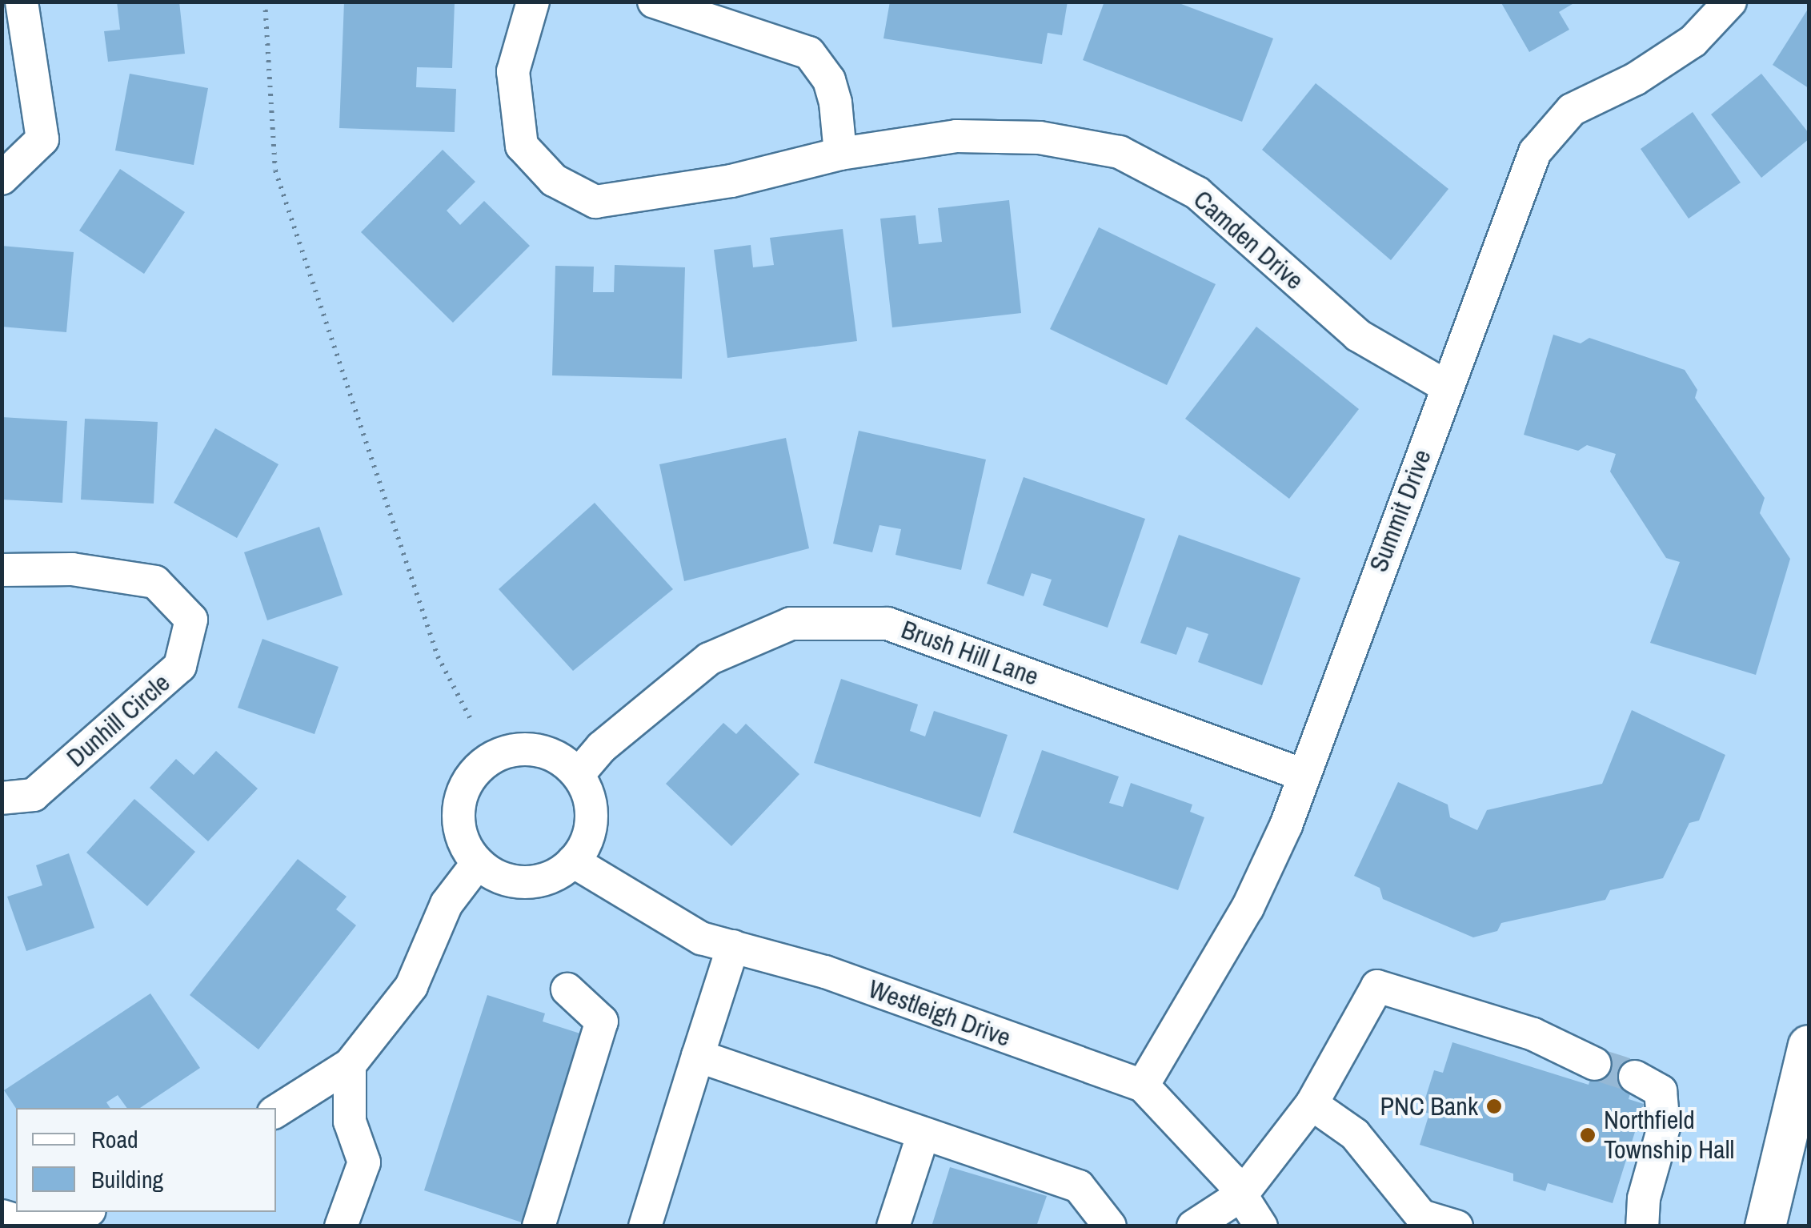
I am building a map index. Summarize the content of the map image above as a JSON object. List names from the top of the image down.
{
  "streets": {
    "street": [
      "Camden Drive",
      "Summit Drive",
      "Brush Hill Lane",
      "Dunhill Circle",
      "Westleigh Drive"
    ]
  },
  "crossings": [
    ["Camden Drive", "Summit Drive"],
    ["Summit Drive", "Brush Hill Lane"],
    ["Summit Drive", "Westleigh Drive"],
    ["Brush Hill Lane", "Westleigh Drive"]
  ],
  "places": ["PNC Bank", "Northfield Township Hall"],
  "legend": ["Road", "Building"]
}
